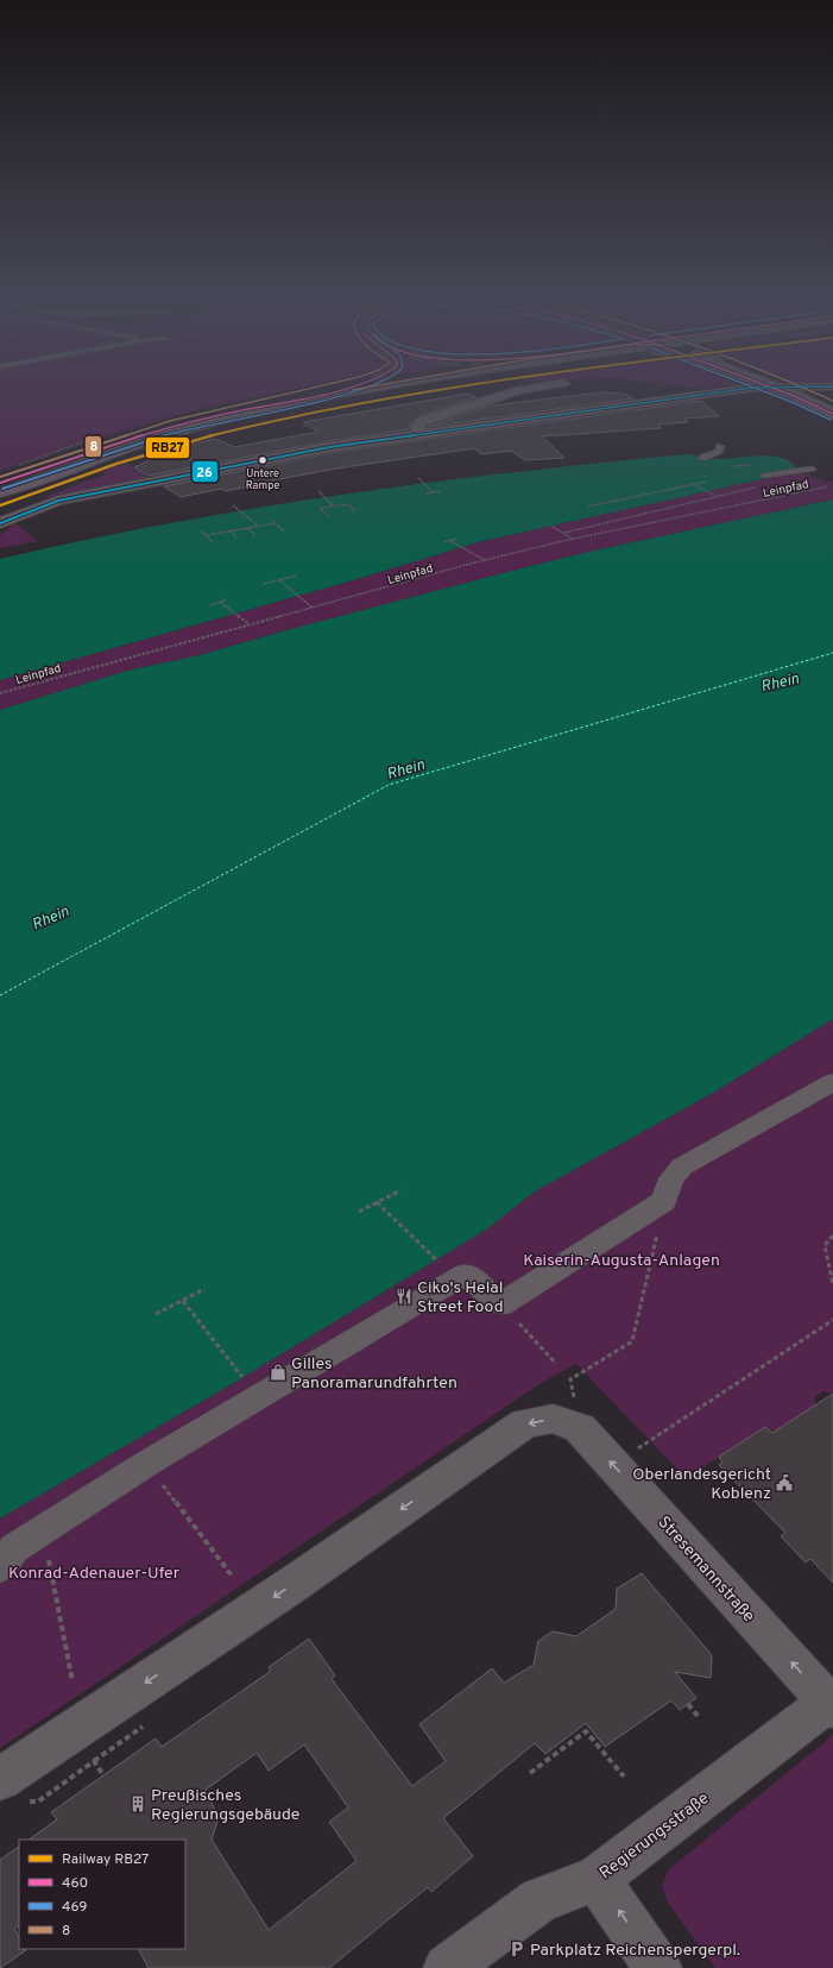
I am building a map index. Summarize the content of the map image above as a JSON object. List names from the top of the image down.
{
  "streets": {
    "street": ["Stresemannstraße", "Regierungsstraße"],
    "path": ["Leinpfad"]
  },
  "crossings": [
    ["Stresemannstraße", "Regierungsstraße"]
  ],
  "water": ["Rhein"],
  "parks": ["Kaiserin-Augusta-Anlagen", "Konrad-Adenauer-Ufer"],
  "places": {
    "other": ["Untere Rampe"],
    "restaurant": ["Ciko's Helal Street Food"],
    "shop": ["Gilles Panoramarundfahrten"],
    "public building": ["Oberlandesgericht Koblenz"],
    "building": ["Preußisches Regierungsgebäude"],
    "parking": ["Parkplatz Reichenspergerpl."]
  },
  "lines": [
    "rail line RB27",
    "transit line 460",
    "transit line 469",
    "transit line 8",
    "transit line 26"
  ],
  "legend": [
    "Railway RB27",
    "460",
    "469",
    "8"
  ]
}
